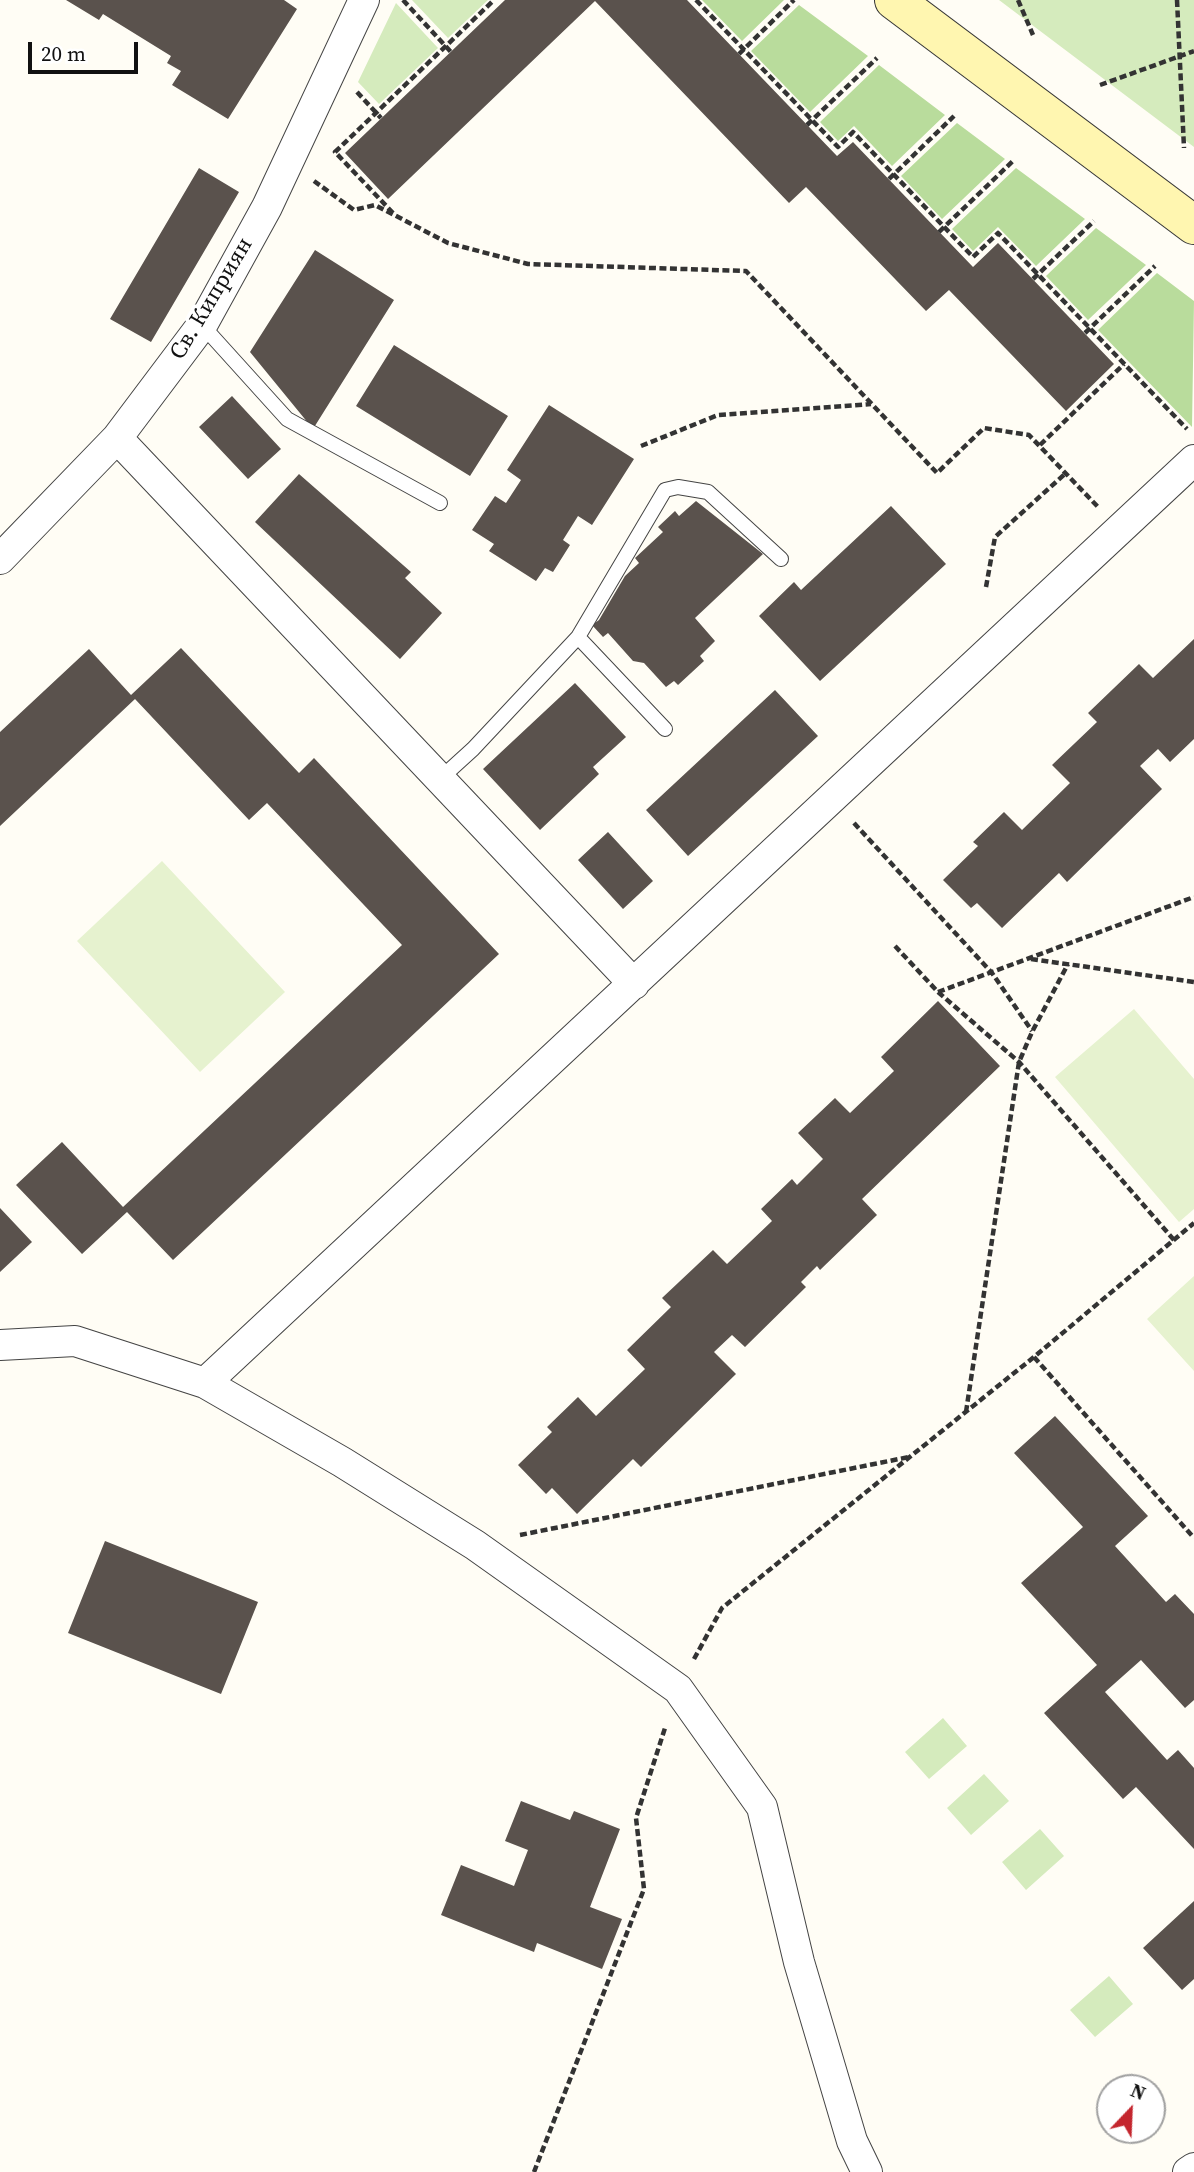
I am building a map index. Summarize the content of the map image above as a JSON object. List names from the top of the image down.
{
  "streets": {
    "street": ["Св. Киприян"]
  },
  "scale_bar": "20 m",
  "north": "top right"
}
